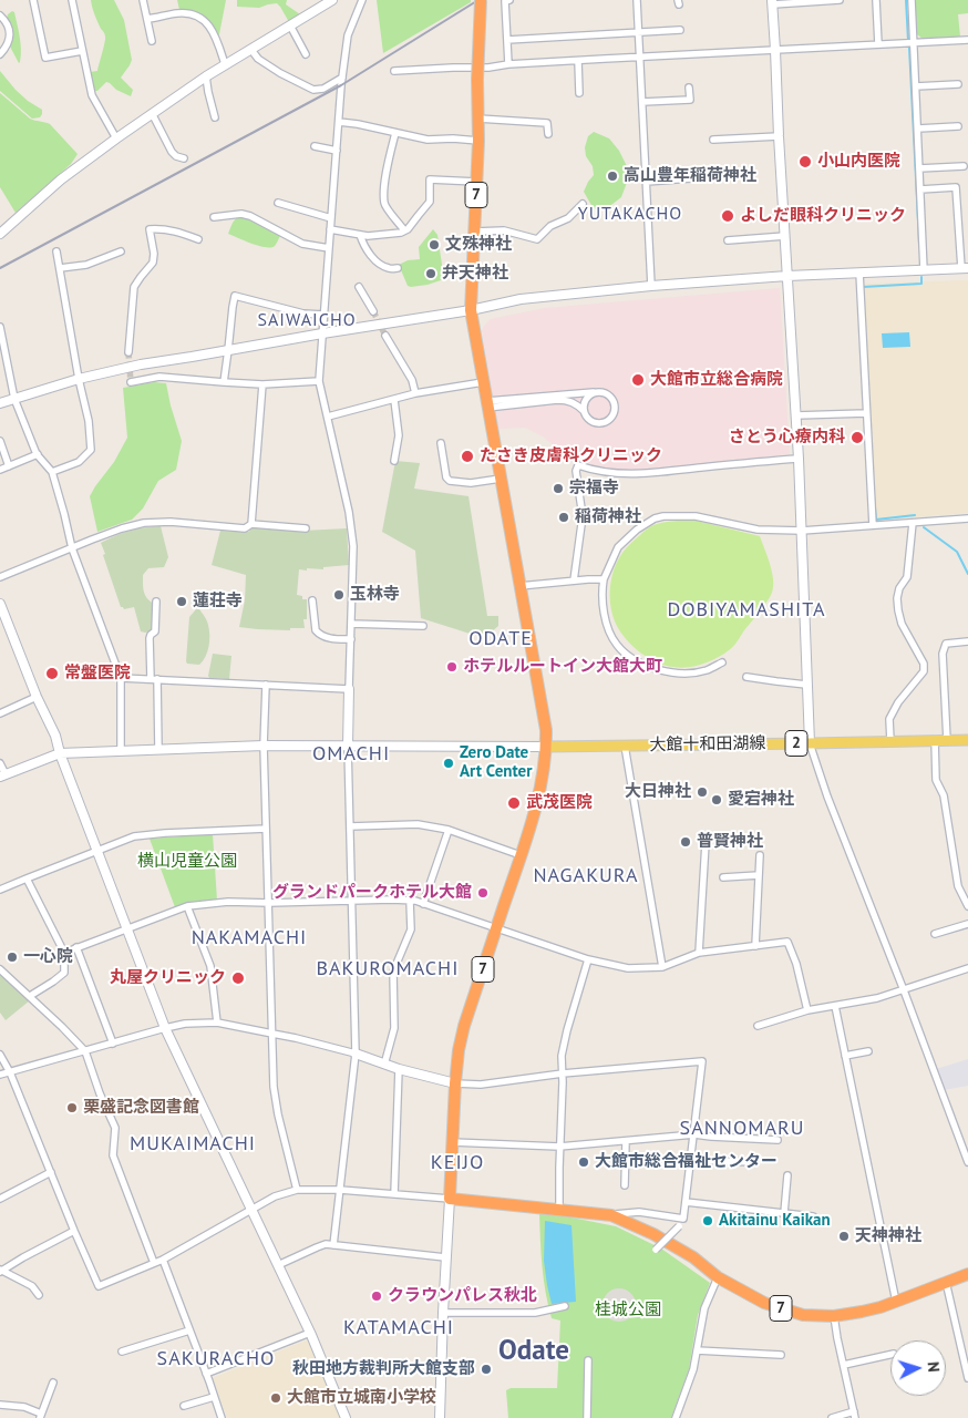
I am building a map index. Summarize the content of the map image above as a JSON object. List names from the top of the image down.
{
  "streets": {
    "highway": ["7"],
    "main road": ["2", "大館十和田湖線"]
  },
  "crossings": [
    ["7", "大館十和田湖線"]
  ],
  "districts": [
    "YUTAKACHO",
    "SAIWAICHO",
    "DOBIYAMASHITA",
    "ODATE",
    "OMACHI",
    "NAGAKURA",
    "NAKAMACHI",
    "BAKUROMACHI",
    "SANNOMARU",
    "MUKAIMACHI",
    "KEIJO",
    "KATAMACHI",
    "Odate",
    "SAKURACHO"
  ],
  "parks": ["横山児童公園", "桂城公園"],
  "places": [
    "小山内医院",
    "高山豊年稲荷神社",
    "よしだ眼科クリニック",
    "文殊神社",
    "弁天神社",
    "大館市立総合病院",
    "さとう心療内科",
    "たさき皮膚科クリニック",
    "宗福寺",
    "稲荷神社",
    "玉林寺",
    "蓮荘寺",
    "ホテルルートイン大館大町",
    "常盤医院",
    "Zero Date Art Center",
    "大日神社",
    "愛宕神社",
    "武茂医院",
    "普賢神社",
    "グランドパークホテル大館",
    "一心院",
    "丸屋クリニック",
    "栗盛記念図書館",
    "大館市総合福祉センター",
    "Akitainu Kaikan",
    "天神神社",
    "クラウンパレス秋北",
    "秋田地方裁判所大館支部",
    "大館市立城南小学校"
  ],
  "north": "right"
}
